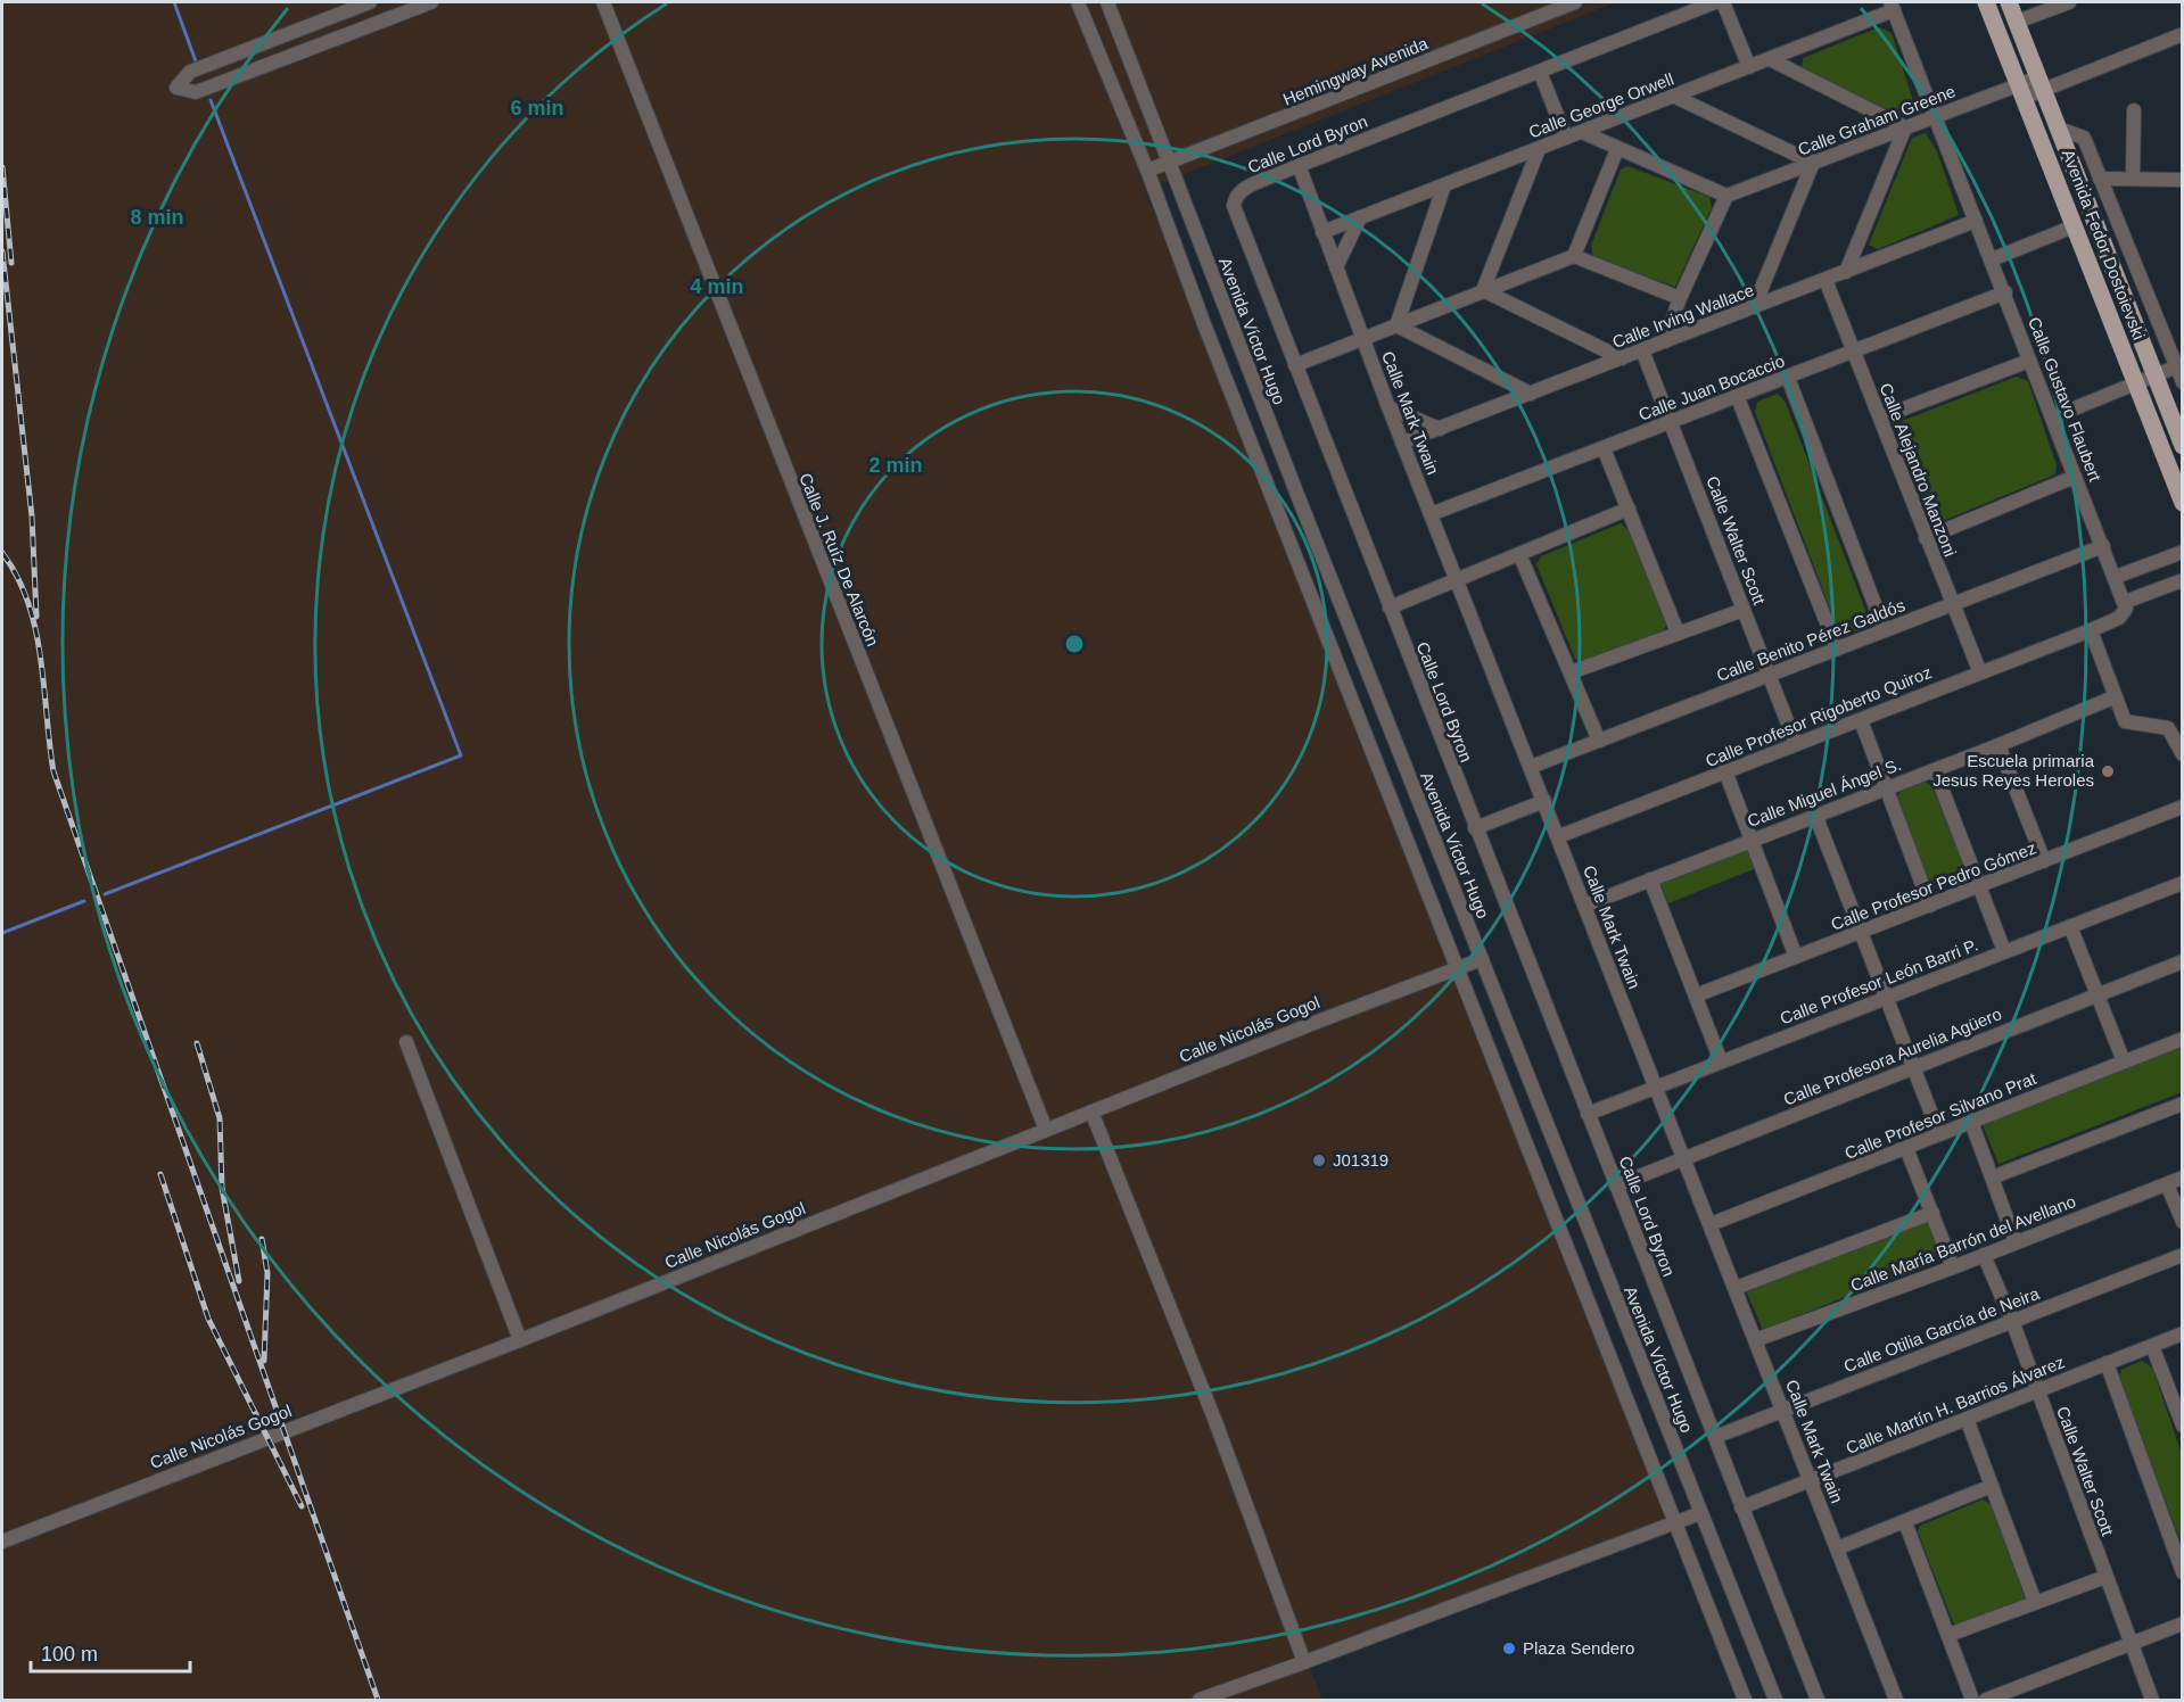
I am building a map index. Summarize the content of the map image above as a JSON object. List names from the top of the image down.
{
  "streets": {
    "main road": ["Avenida Fedor Dostoievski"],
    "street": [
      "Hemingway Avenida",
      "Calle George Orwell",
      "Calle Graham Greene",
      "Calle Lord Byron",
      "Calle Irving Wallace",
      "Avenida Víctor Hugo",
      "Calle Juan Bocaccio",
      "Calle Gustavo Flaubert",
      "Calle Mark Twain",
      "Calle Alejandro Manzoni",
      "Calle Walter Scott",
      "Calle J. Ruíz De Alarcón",
      "Calle Benito Pérez Galdós",
      "Calle Profesor Rigoberto Quiroz",
      "Calle Miguel Ángel S.",
      "Calle Profesor Pedro Gómez",
      "Calle Profesor León Barri P.",
      "Calle Nicolás Gogol",
      "Calle Profesora Aurelia Agüero",
      "Calle Profesor Silvano Prat",
      "Calle María Barrón del Avellano",
      "Calle Otilia García de Neira",
      "Calle Martín H. Barrios Álvarez"
    ]
  },
  "crossings": [
    ["Hemingway Avenida", "Avenida Víctor Hugo"],
    ["Calle George Orwell", "Calle Gustavo Flaubert"],
    ["Calle George Orwell", "Calle Mark Twain"],
    ["Calle Graham Greene", "Avenida Fedor Dostoievski"],
    ["Calle Graham Greene", "Calle Gustavo Flaubert"],
    ["Calle Lord Byron", "Calle Mark Twain"],
    ["Calle Lord Byron", "Calle Profesor León Barri P."],
    ["Calle Lord Byron", "Calle Profesora Aurelia Agüero"],
    ["Calle Lord Byron", "Calle Otilia García de Neira"],
    ["Calle Lord Byron", "Calle Martín H. Barrios Álvarez"],
    ["Calle Irving Wallace", "Calle Gustavo Flaubert"],
    ["Calle Irving Wallace", "Calle Mark Twain"],
    ["Calle Irving Wallace", "Calle Alejandro Manzoni"],
    ["Calle Irving Wallace", "Calle Walter Scott"],
    ["Avenida Víctor Hugo", "Calle Nicolás Gogol"],
    ["Calle Juan Bocaccio", "Calle Gustavo Flaubert"],
    ["Calle Juan Bocaccio", "Calle Mark Twain"],
    ["Calle Juan Bocaccio", "Calle Alejandro Manzoni"],
    ["Calle Juan Bocaccio", "Calle Walter Scott"],
    ["Calle Gustavo Flaubert", "Calle Benito Pérez Galdós"],
    ["Calle Mark Twain", "Calle Benito Pérez Galdós"],
    ["Calle Mark Twain", "Calle Profesor Rigoberto Quiroz"],
    ["Calle Mark Twain", "Calle Miguel Ángel S."],
    ["Calle Mark Twain", "Calle Profesor León Barri P."],
    ["Calle Mark Twain", "Calle Profesora Aurelia Agüero"],
    ["Calle Mark Twain", "Calle Profesor Silvano Prat"],
    ["Calle Mark Twain", "Calle María Barrón del Avellano"],
    ["Calle Mark Twain", "Calle Otilia García de Neira"],
    ["Calle Mark Twain", "Calle Martín H. Barrios Álvarez"],
    ["Calle Alejandro Manzoni", "Calle Benito Pérez Galdós"],
    ["Calle Alejandro Manzoni", "Calle Profesor Rigoberto Quiroz"],
    ["Calle Walter Scott", "Calle Benito Pérez Galdós"],
    ["Calle Walter Scott", "Calle Profesor Rigoberto Quiroz"],
    ["Calle Walter Scott", "Calle María Barrón del Avellano"],
    ["Calle Walter Scott", "Calle Otilia García de Neira"],
    ["Calle Walter Scott", "Calle Martín H. Barrios Álvarez"],
    ["Calle J. Ruíz De Alarcón", "Calle Nicolás Gogol"]
  ],
  "places": ["Escuela primaria Jesus Reyes Heroles", "J01319", "Plaza Sendero"],
  "scale_bar": "100 m",
  "rings": [
    "6 min",
    "8 min",
    "4 min",
    "2 min"
  ]
}
